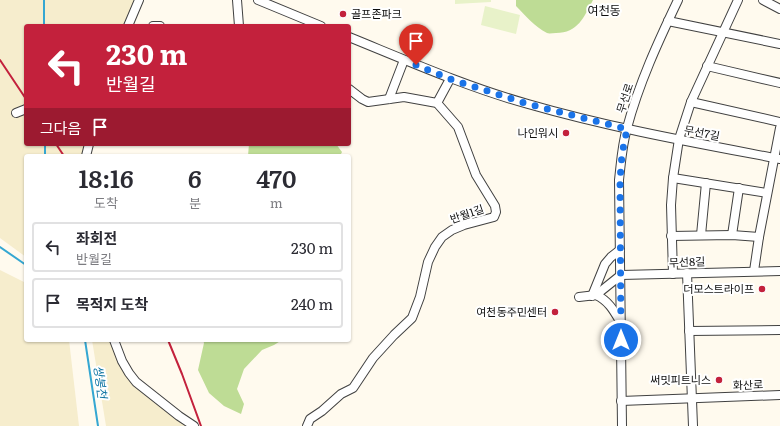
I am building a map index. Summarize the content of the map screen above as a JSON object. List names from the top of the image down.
{
  "streets": {
    "street": [
      "무선로",
      "무선7길",
      "반월1길",
      "무선8길",
      "화산로"
    ]
  },
  "crossings": [
    ["무선로", "무선7길"],
    ["무선로", "무선8길"],
    ["무선로", "화산로"]
  ],
  "districts": ["여천동"],
  "water": ["쌍봉천"],
  "places": [
    "골프존파크",
    "나인워시",
    "더모스트라이프",
    "여천동주민센터",
    "써밋피트니스"
  ],
  "page": {
    "turn": ["230 m", "반월길"],
    "then": "그다음",
    "eta": [
      "18:16",
      "도착",
      "6",
      "분",
      "470",
      "m"
    ],
    "list": [
      {
        "name": "좌회전",
        "note": "반월길",
        "value": "230 m"
      },
      {
        "name": "목적지 도착",
        "value": "240 m"
      }
    ]
  }
}
